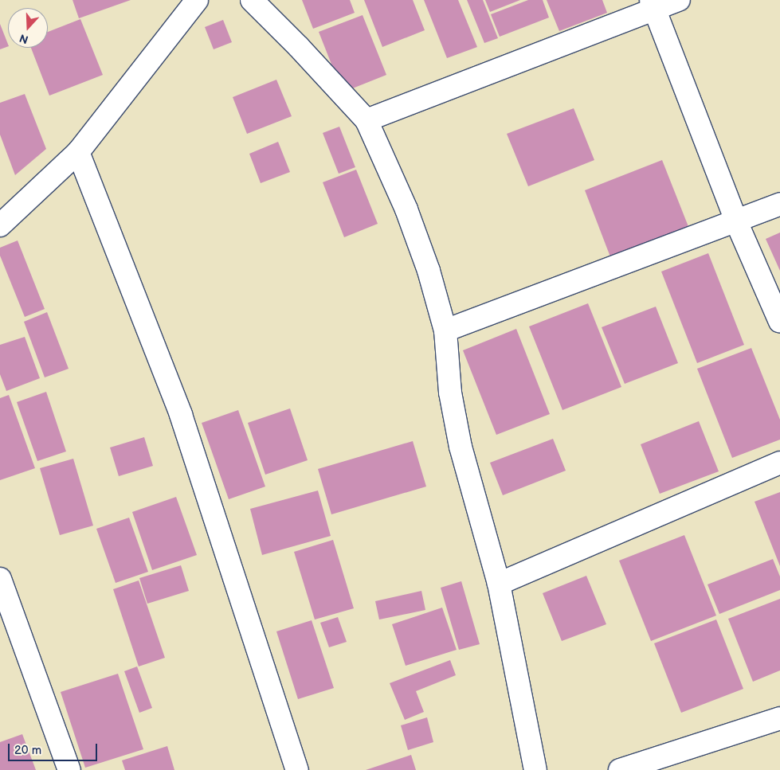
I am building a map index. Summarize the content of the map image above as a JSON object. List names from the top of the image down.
{
  "scale_bar": "20 m",
  "north": "bottom"
}
